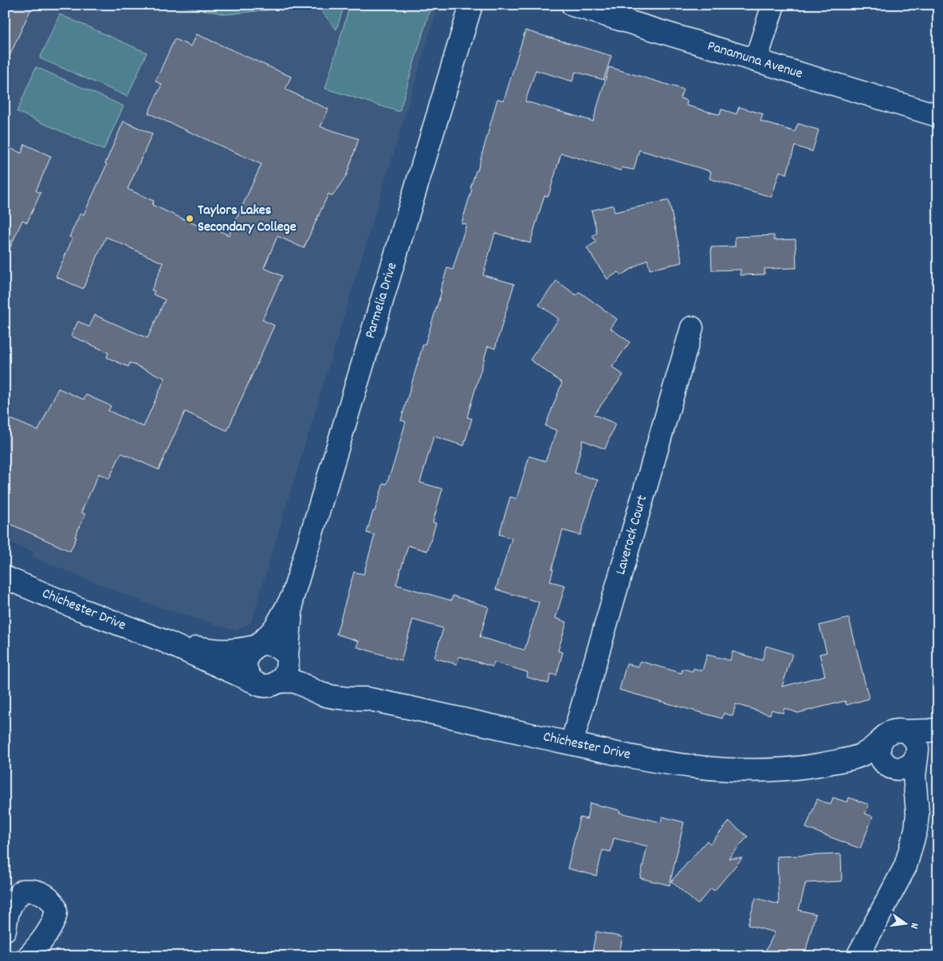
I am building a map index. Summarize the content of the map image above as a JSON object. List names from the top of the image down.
{
  "streets": {
    "street": [
      "Panamuna Avenue",
      "Parmelia Drive",
      "Laverock Court",
      "Chichester Drive"
    ]
  },
  "crossings": [
    ["Parmelia Drive", "Chichester Drive"],
    ["Laverock Court", "Chichester Drive"]
  ],
  "places": ["Taylors Lakes Secondary College"],
  "north": "right"
}
